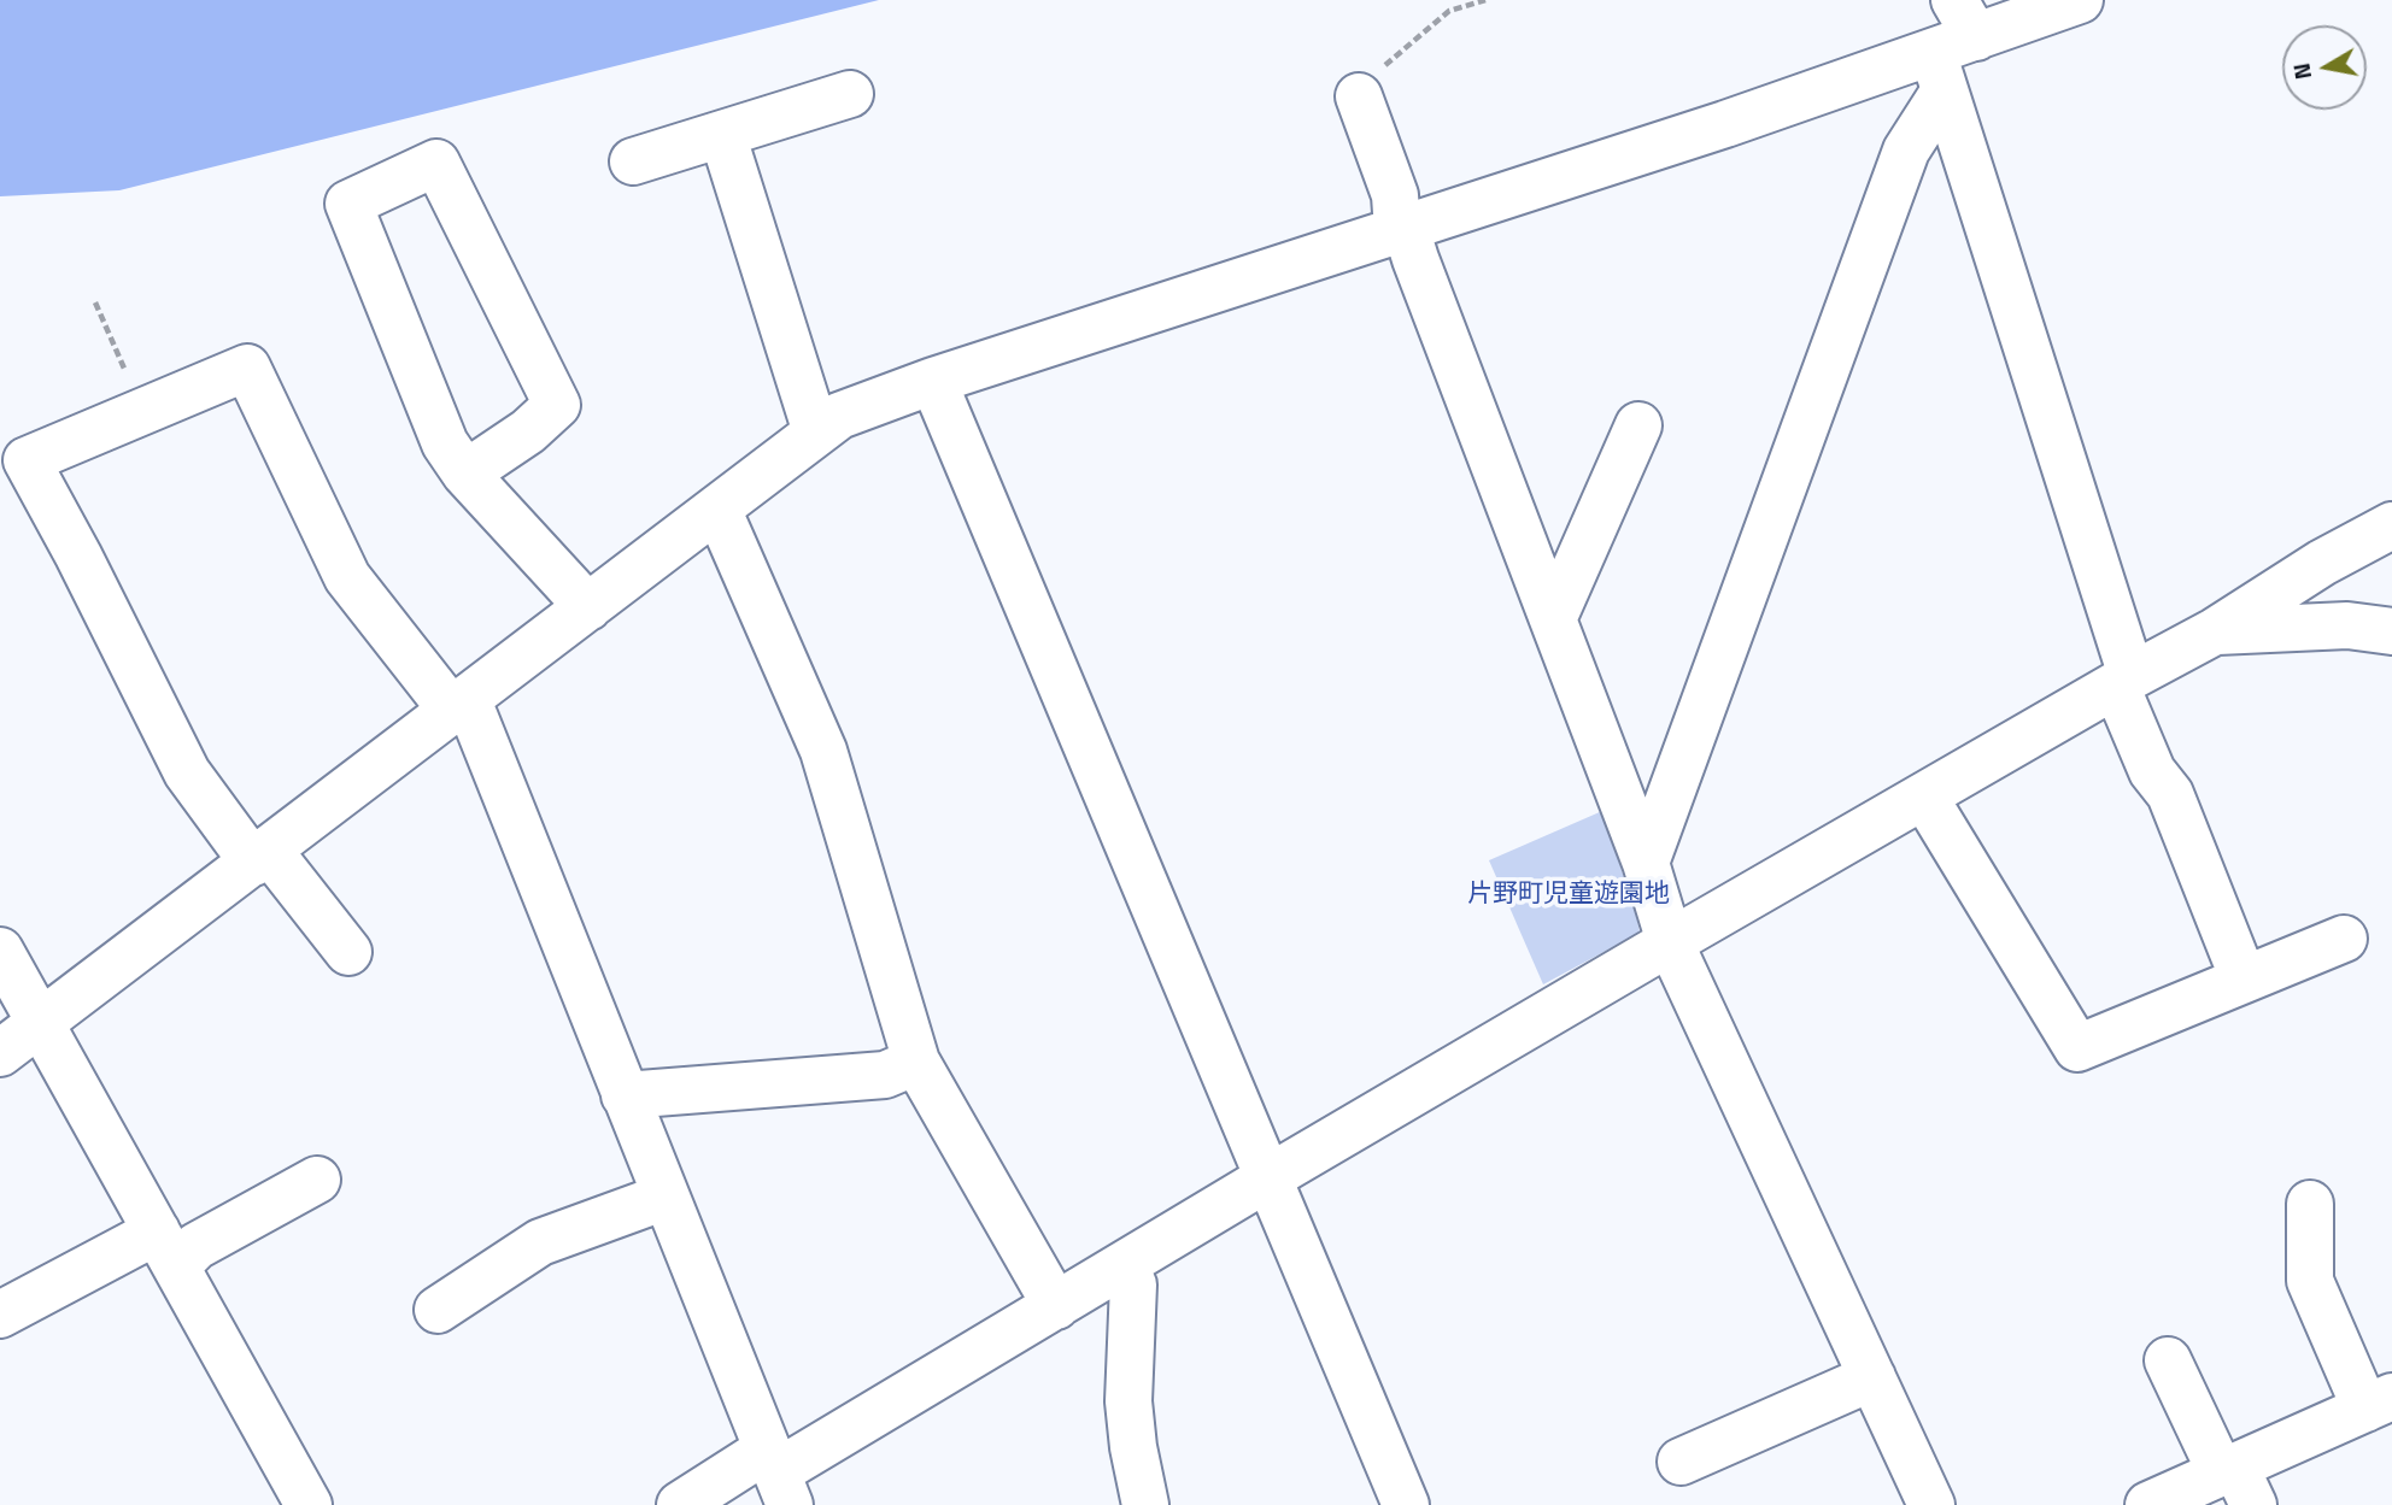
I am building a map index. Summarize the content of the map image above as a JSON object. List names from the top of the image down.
{
  "parks": ["片野町児童遊園地"],
  "north": "left"
}
